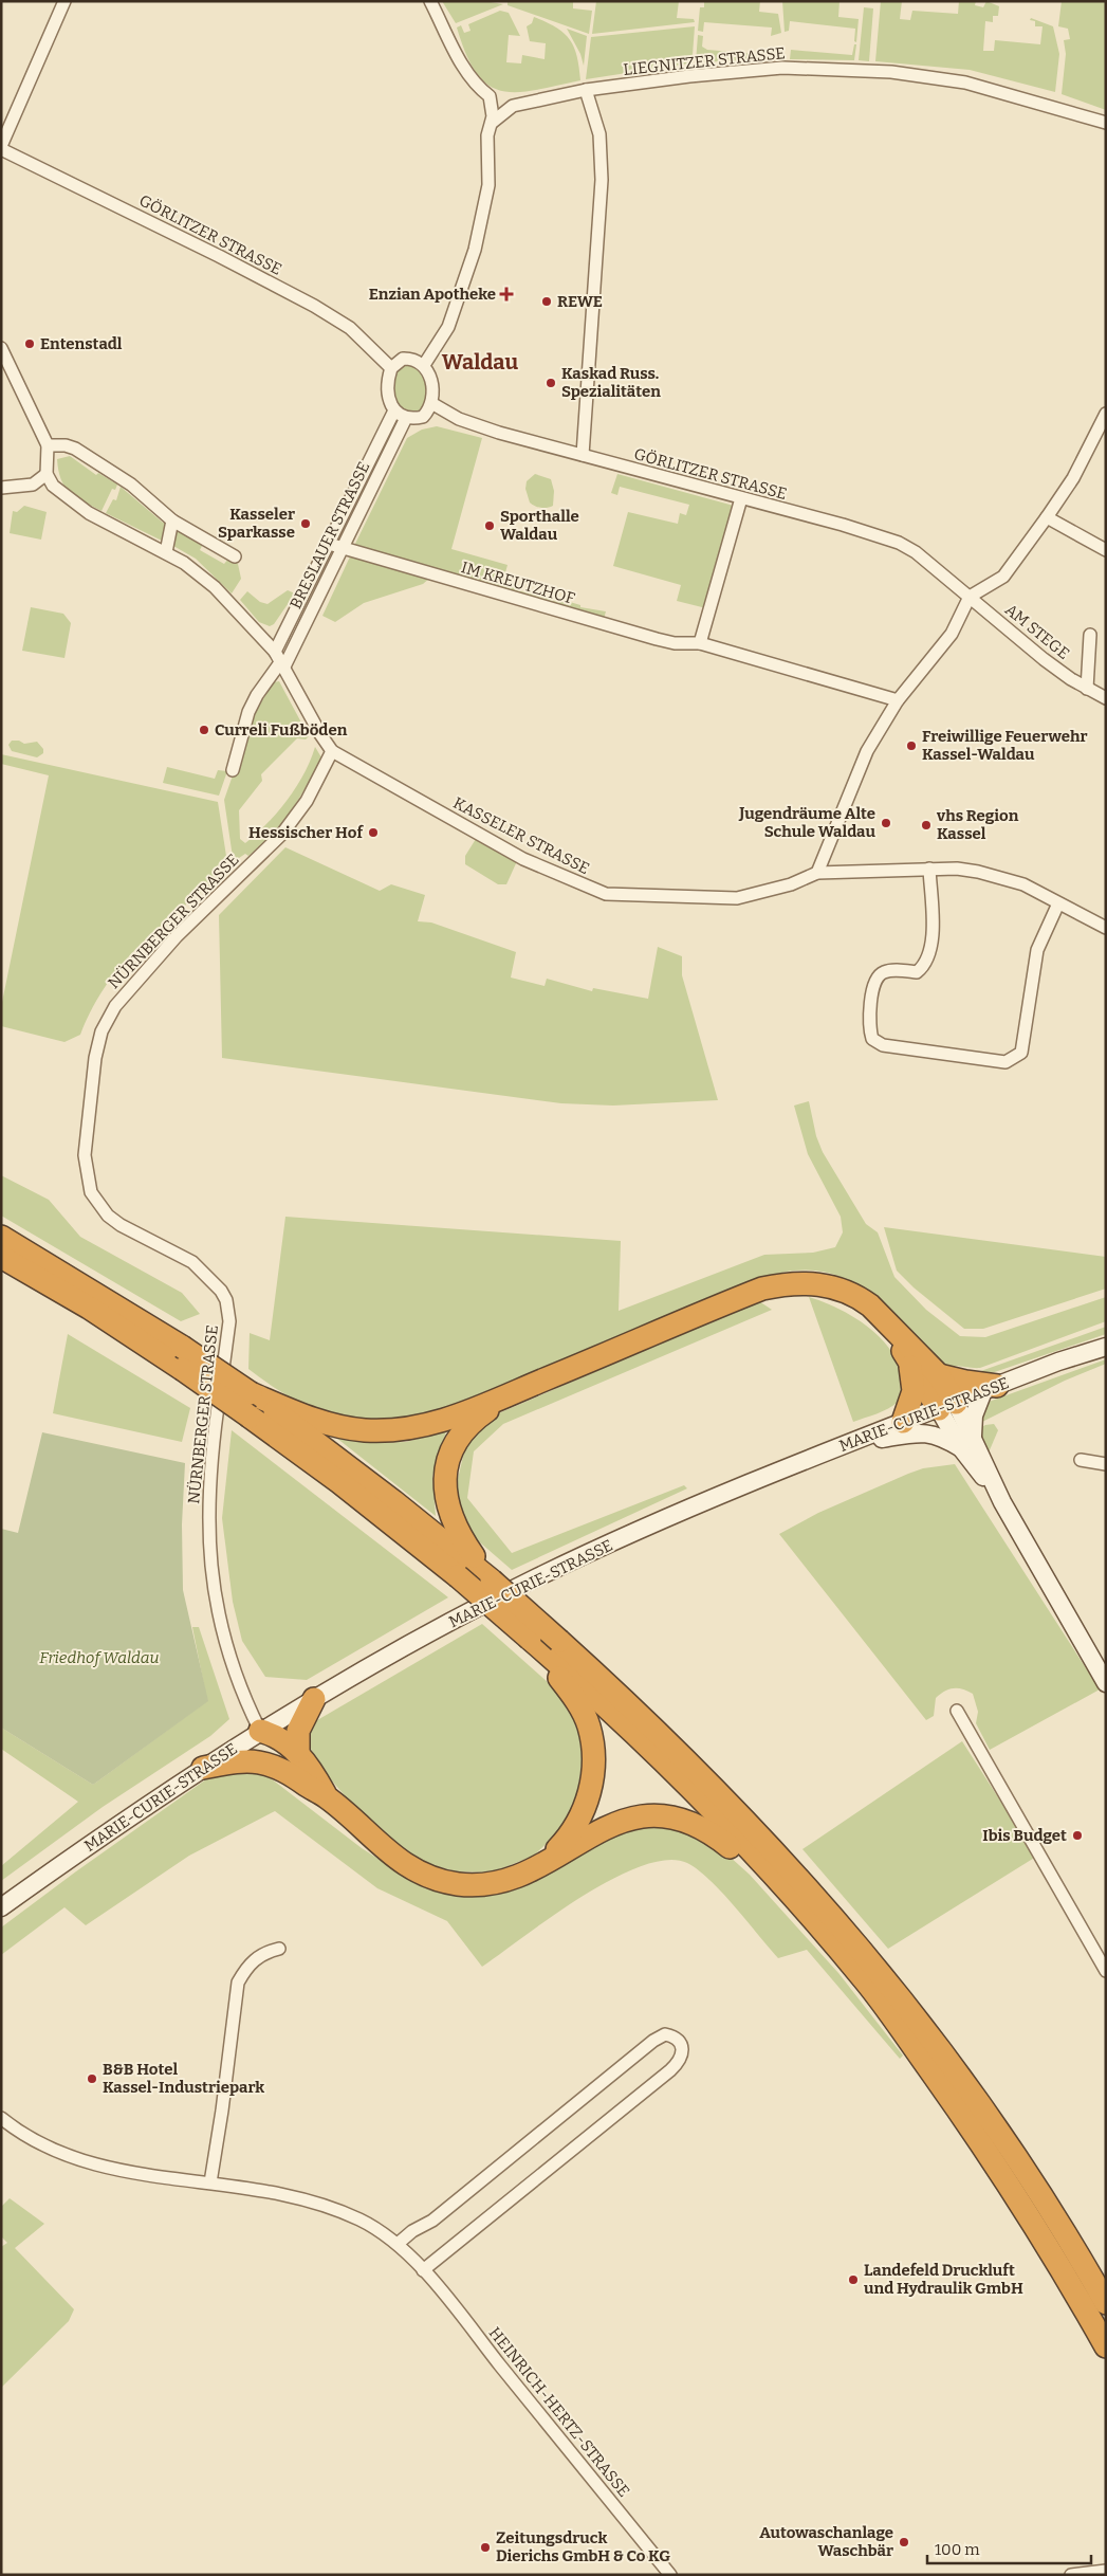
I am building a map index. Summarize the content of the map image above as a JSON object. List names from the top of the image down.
{
  "streets": {
    "main road": ["MARIE-CURIE-STRASSE"],
    "street": [
      "LIEGNITZER STRASSE",
      "GÖRLITZER STRASSE",
      "BRESLAUER STRASSE",
      "IM KREUTZHOF",
      "AM STEGE",
      "KASSELER STRASSE",
      "NÜRNBERGER STRASSE",
      "HEINRICH-HERTZ-STRASSE"
    ]
  },
  "crossings": [
    ["GÖRLITZER STRASSE", "BRESLAUER STRASSE"],
    ["GÖRLITZER STRASSE", "AM STEGE"],
    ["BRESLAUER STRASSE", "IM KREUTZHOF"],
    ["KASSELER STRASSE", "NÜRNBERGER STRASSE"],
    ["NÜRNBERGER STRASSE", "MARIE-CURIE-STRASSE"]
  ],
  "districts": ["Waldau"],
  "parks": ["Friedhof Waldau"],
  "places": {
    "health": ["Enzian Apotheke"],
    "other": [
      "REWE",
      "Entenstadl",
      "Kaskad Russ. Spezialitäten",
      "Kasseler Sparkasse",
      "Sporthalle Waldau",
      "Curreli Fußböden",
      "Freiwillige Feuerwehr Kassel-Waldau",
      "Jugendräume Alte Schule Waldau",
      "vhs Region Kassel",
      "Hessischer Hof",
      "Ibis Budget",
      "B&B Hotel Kassel-Industriepark",
      "Landefeld Druckluft und Hydraulik GmbH",
      "Autowaschanlage Waschbär",
      "Zeitungsdruck Dierichs GmbH & Co KG"
    ]
  },
  "scale_bar": "100 m"
}
